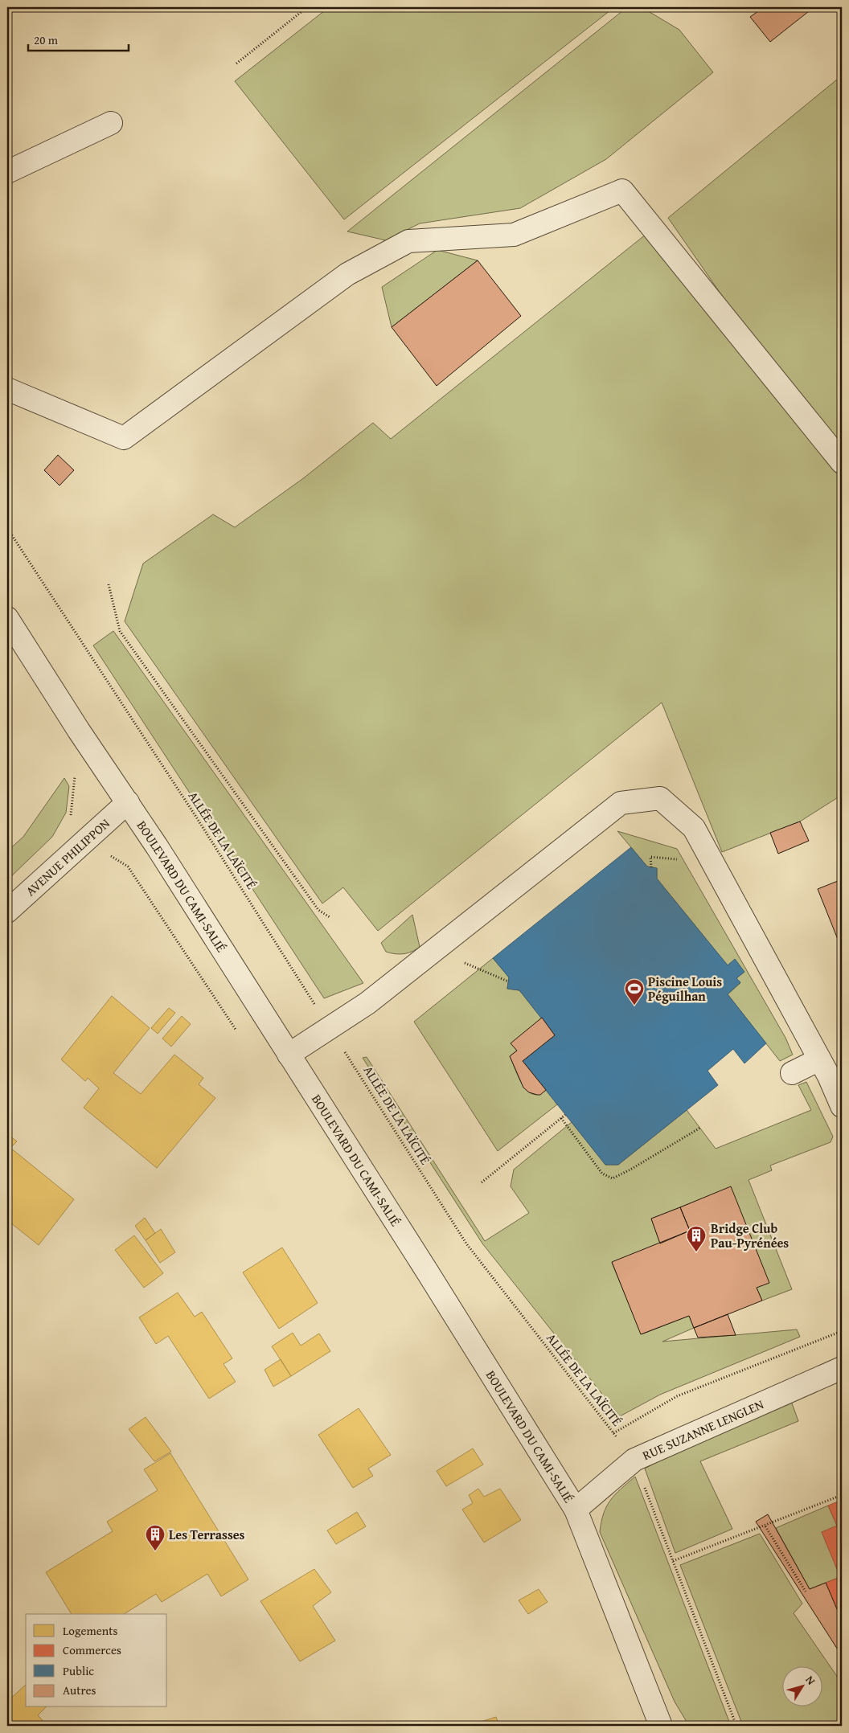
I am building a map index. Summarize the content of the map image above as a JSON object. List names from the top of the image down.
{
  "streets": {
    "street": ["AVENUE PHILIPPON", "BOULEVARD DU CAMI-SALIÉ", "RUE SUZANNE LENGLEN"],
    "path": ["ALLÉE DE LA LAÏCITÉ"]
  },
  "crossings": [
    ["ALLÉE DE LA LAÏCITÉ", "RUE SUZANNE LENGLEN"],
    ["AVENUE PHILIPPON", "BOULEVARD DU CAMI-SALIÉ"],
    ["BOULEVARD DU CAMI-SALIÉ", "RUE SUZANNE LENGLEN"]
  ],
  "places": {
    "sports": ["Piscine Louis Péguilhan"],
    "building": ["Bridge Club Pau-Pyrénées", "Les Terrasses"]
  },
  "legend": [
    "Logements",
    "Commerces",
    "Public",
    "Autres"
  ],
  "scale_bar": "20 m",
  "north": "top right"
}
